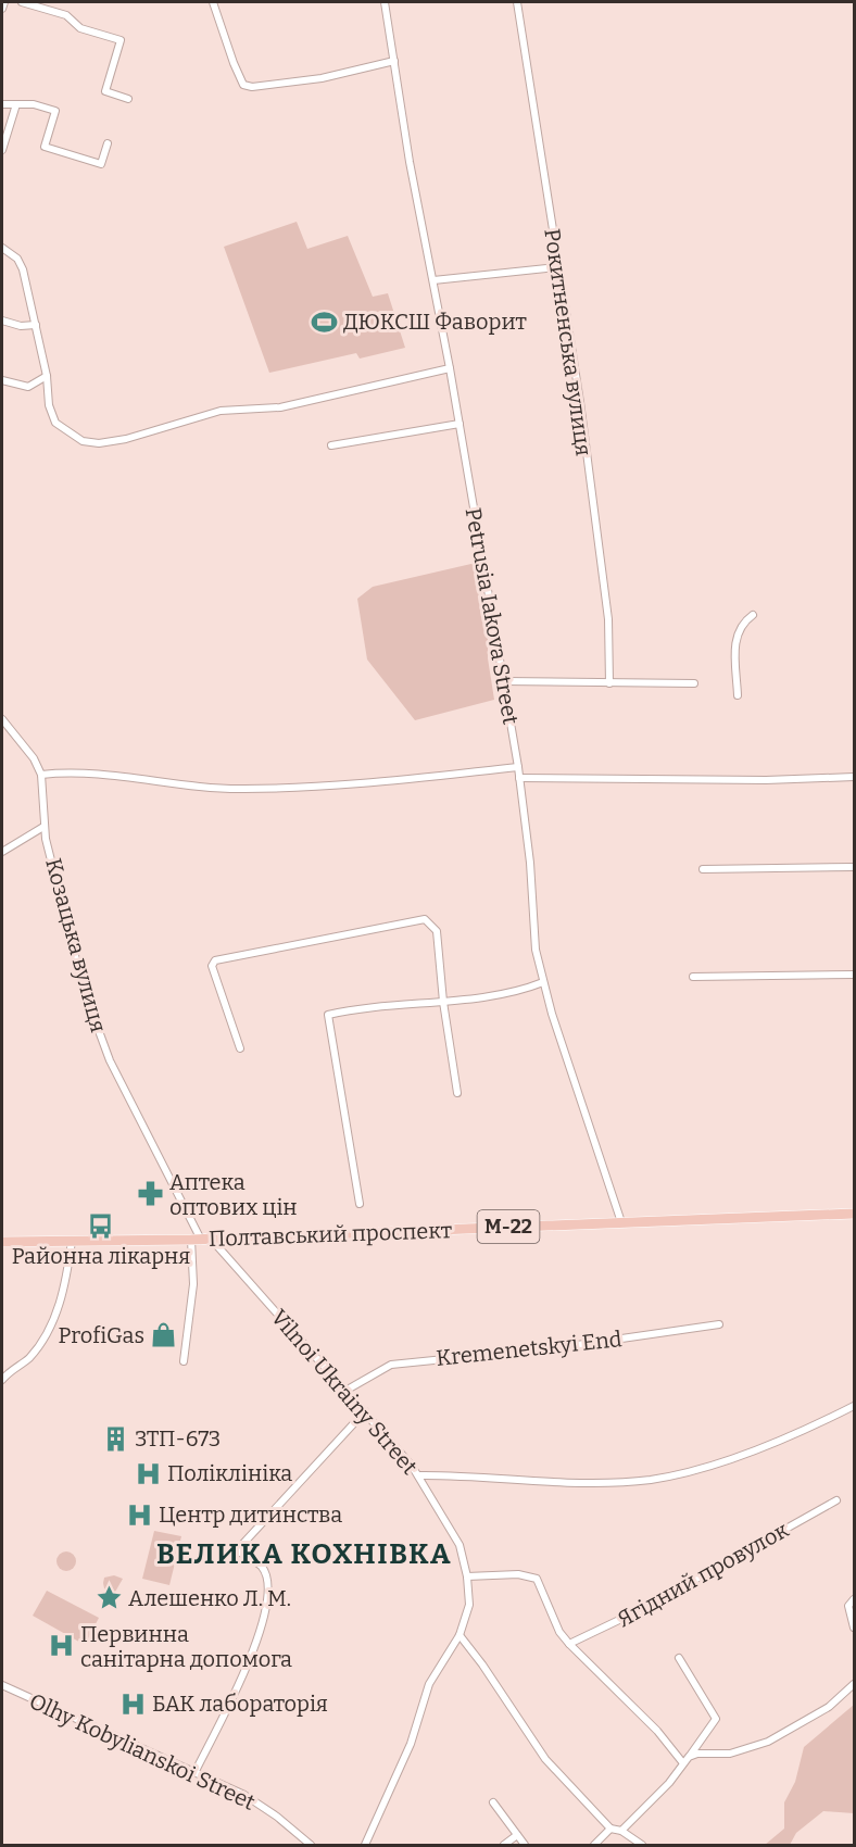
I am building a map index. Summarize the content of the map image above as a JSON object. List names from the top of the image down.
{
  "streets": {
    "highway": ["М-22", "Полтавський проспект"],
    "street": [
      "Рокитненська вулиця",
      "Petrusia Iakova Street",
      "Козацька вулиця",
      "Kremenetskyi End",
      "Vilnoi Ukrainy Street",
      "Ягідний провулок",
      "Olhy Kobylianskoi Street"
    ]
  },
  "crossings": [
    ["Petrusia Iakova Street", "Полтавський проспект"],
    ["Козацька вулиця", "Полтавський проспект"],
    ["Козацька вулиця", "Vilnoi Ukrainy Street"],
    ["Полтавський проспект", "Vilnoi Ukrainy Street"],
    ["Kremenetskyi End", "Vilnoi Ukrainy Street"]
  ],
  "districts": ["ВЕЛИКА КОХНІВКА"],
  "places": {
    "sports": ["ДЮКСШ Фаворит"],
    "pharmacy": ["Аптека оптових цін"],
    "bus stop": ["Районна лікарня"],
    "shop": ["ProfiGas"],
    "building": ["ЗТП-673"],
    "hospital": [
      "Поліклініка",
      "Центр дитинства",
      "Первинна санітарна допомога",
      "БАК лабораторія"
    ],
    "place": ["Алешенко Л. М."]
  }
}
